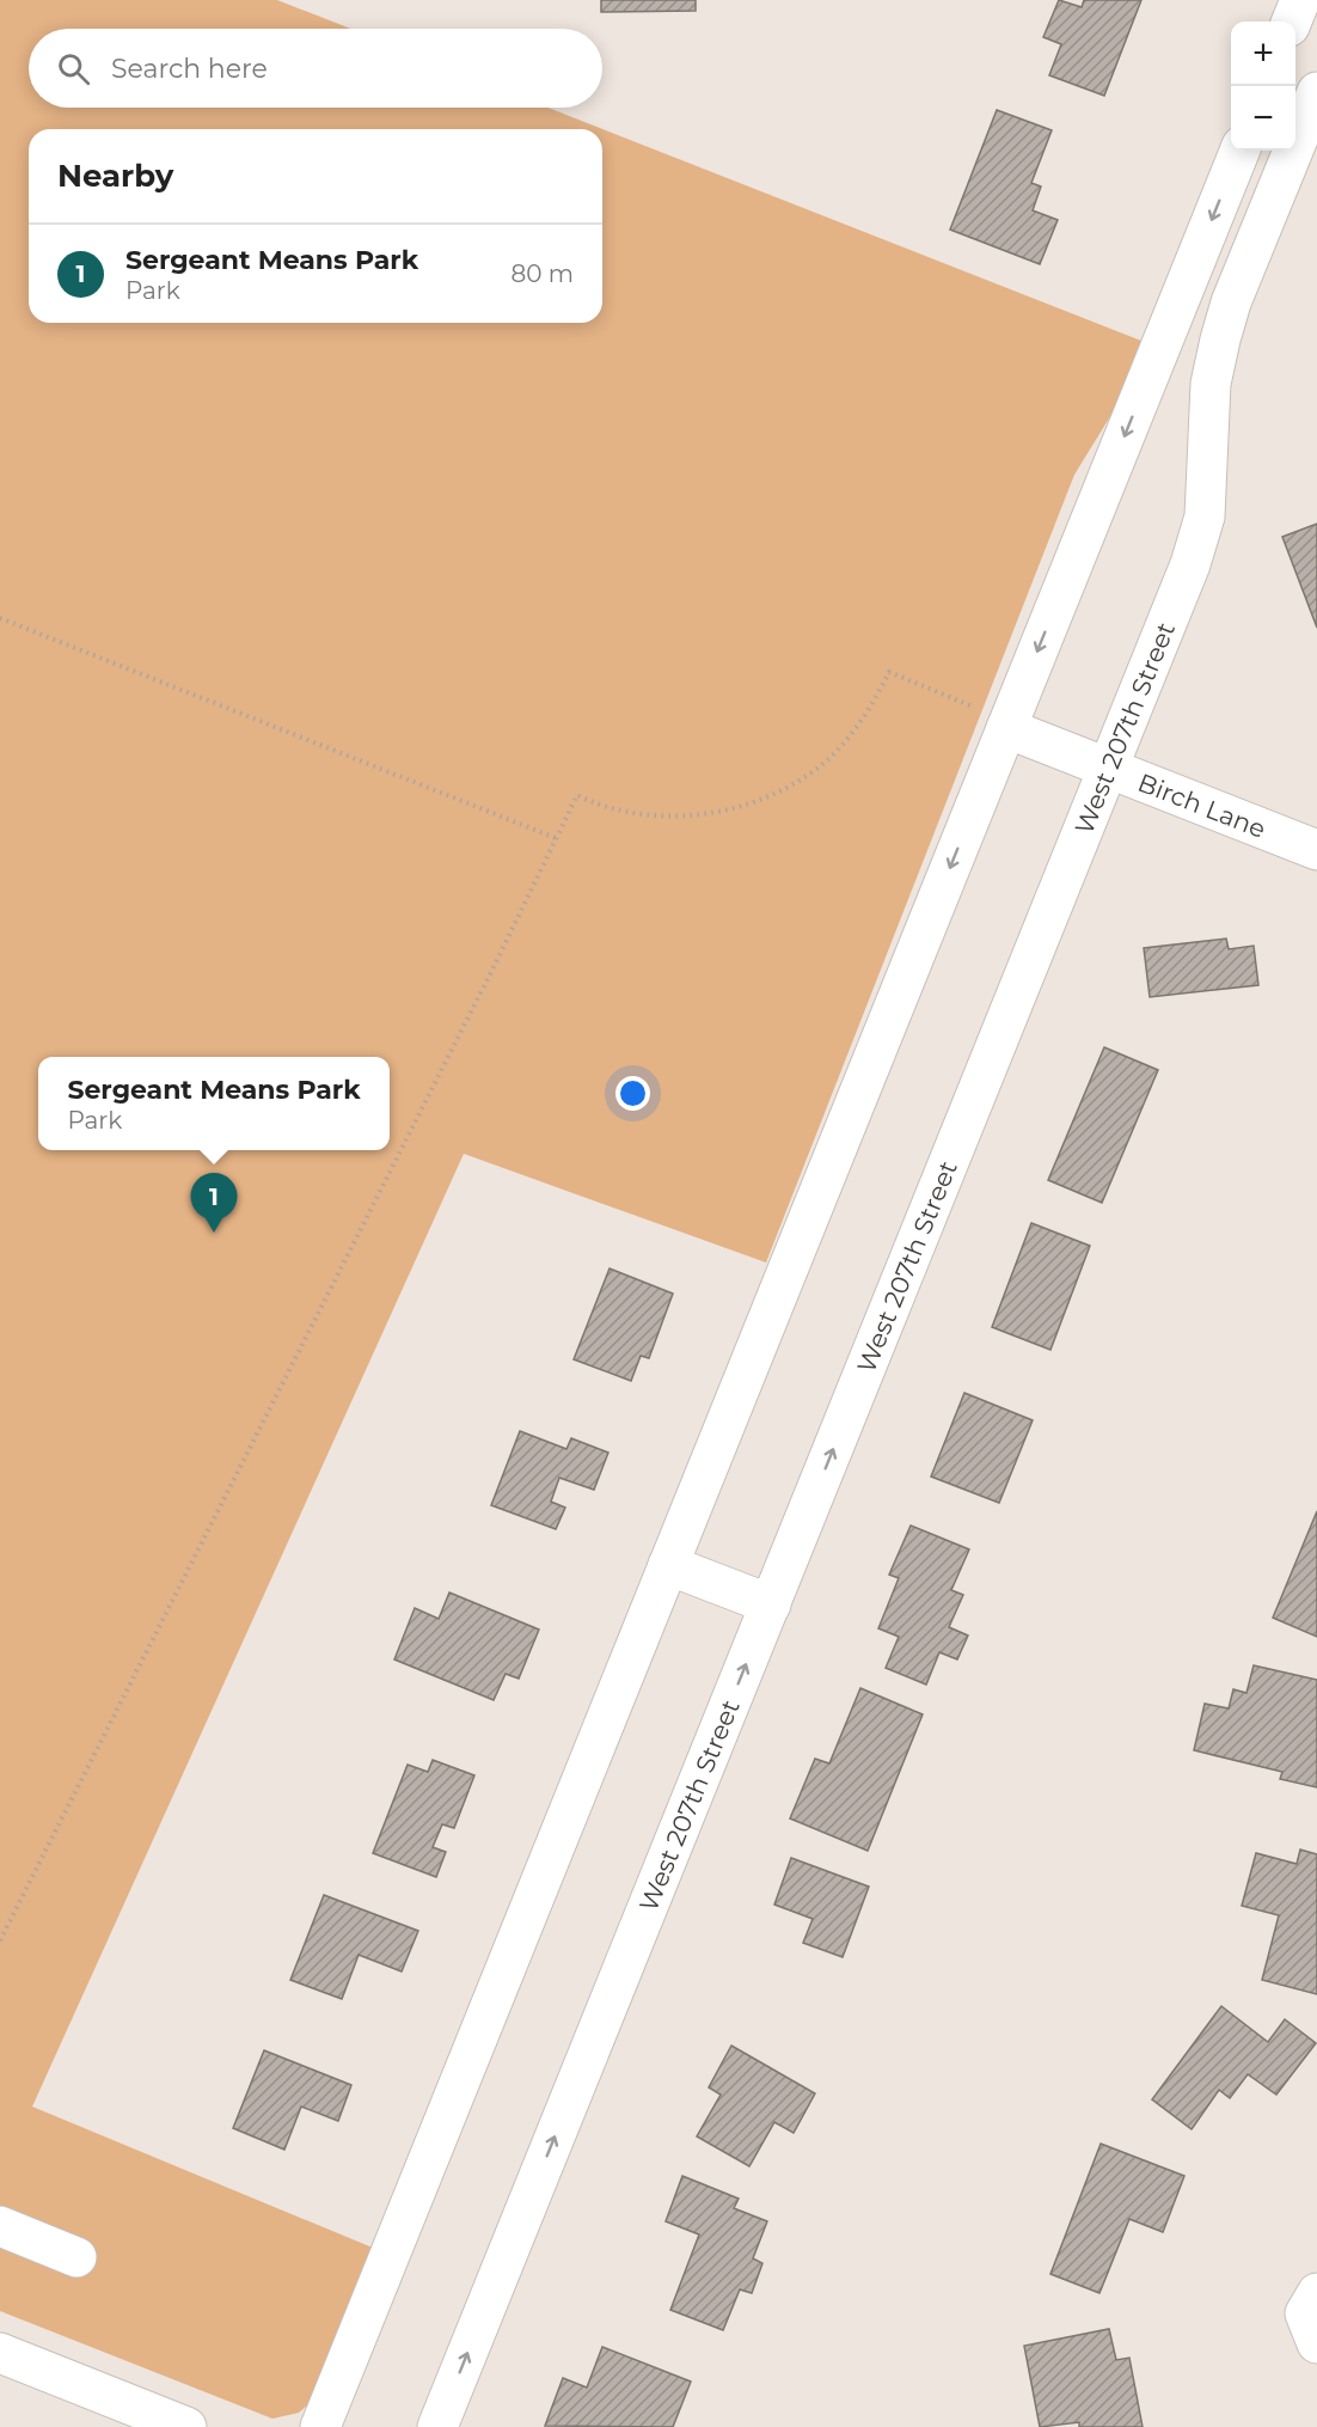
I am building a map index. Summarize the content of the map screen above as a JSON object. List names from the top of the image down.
{
  "streets": {
    "street": ["West 207th Street", "Birch Lane"]
  },
  "crossings": [
    ["West 207th Street", "Birch Lane"]
  ],
  "page": {
    "map_buttons": ["+", "−"],
    "search": "Search here",
    "heading": "Nearby",
    "list": [
      {
        "mark": "1",
        "name": "Sergeant Means Park",
        "note": "Park",
        "value": "80 m"
      }
    ],
    "popup": ["Sergeant Means Park", "Park"],
    "pins": "1"
  }
}
